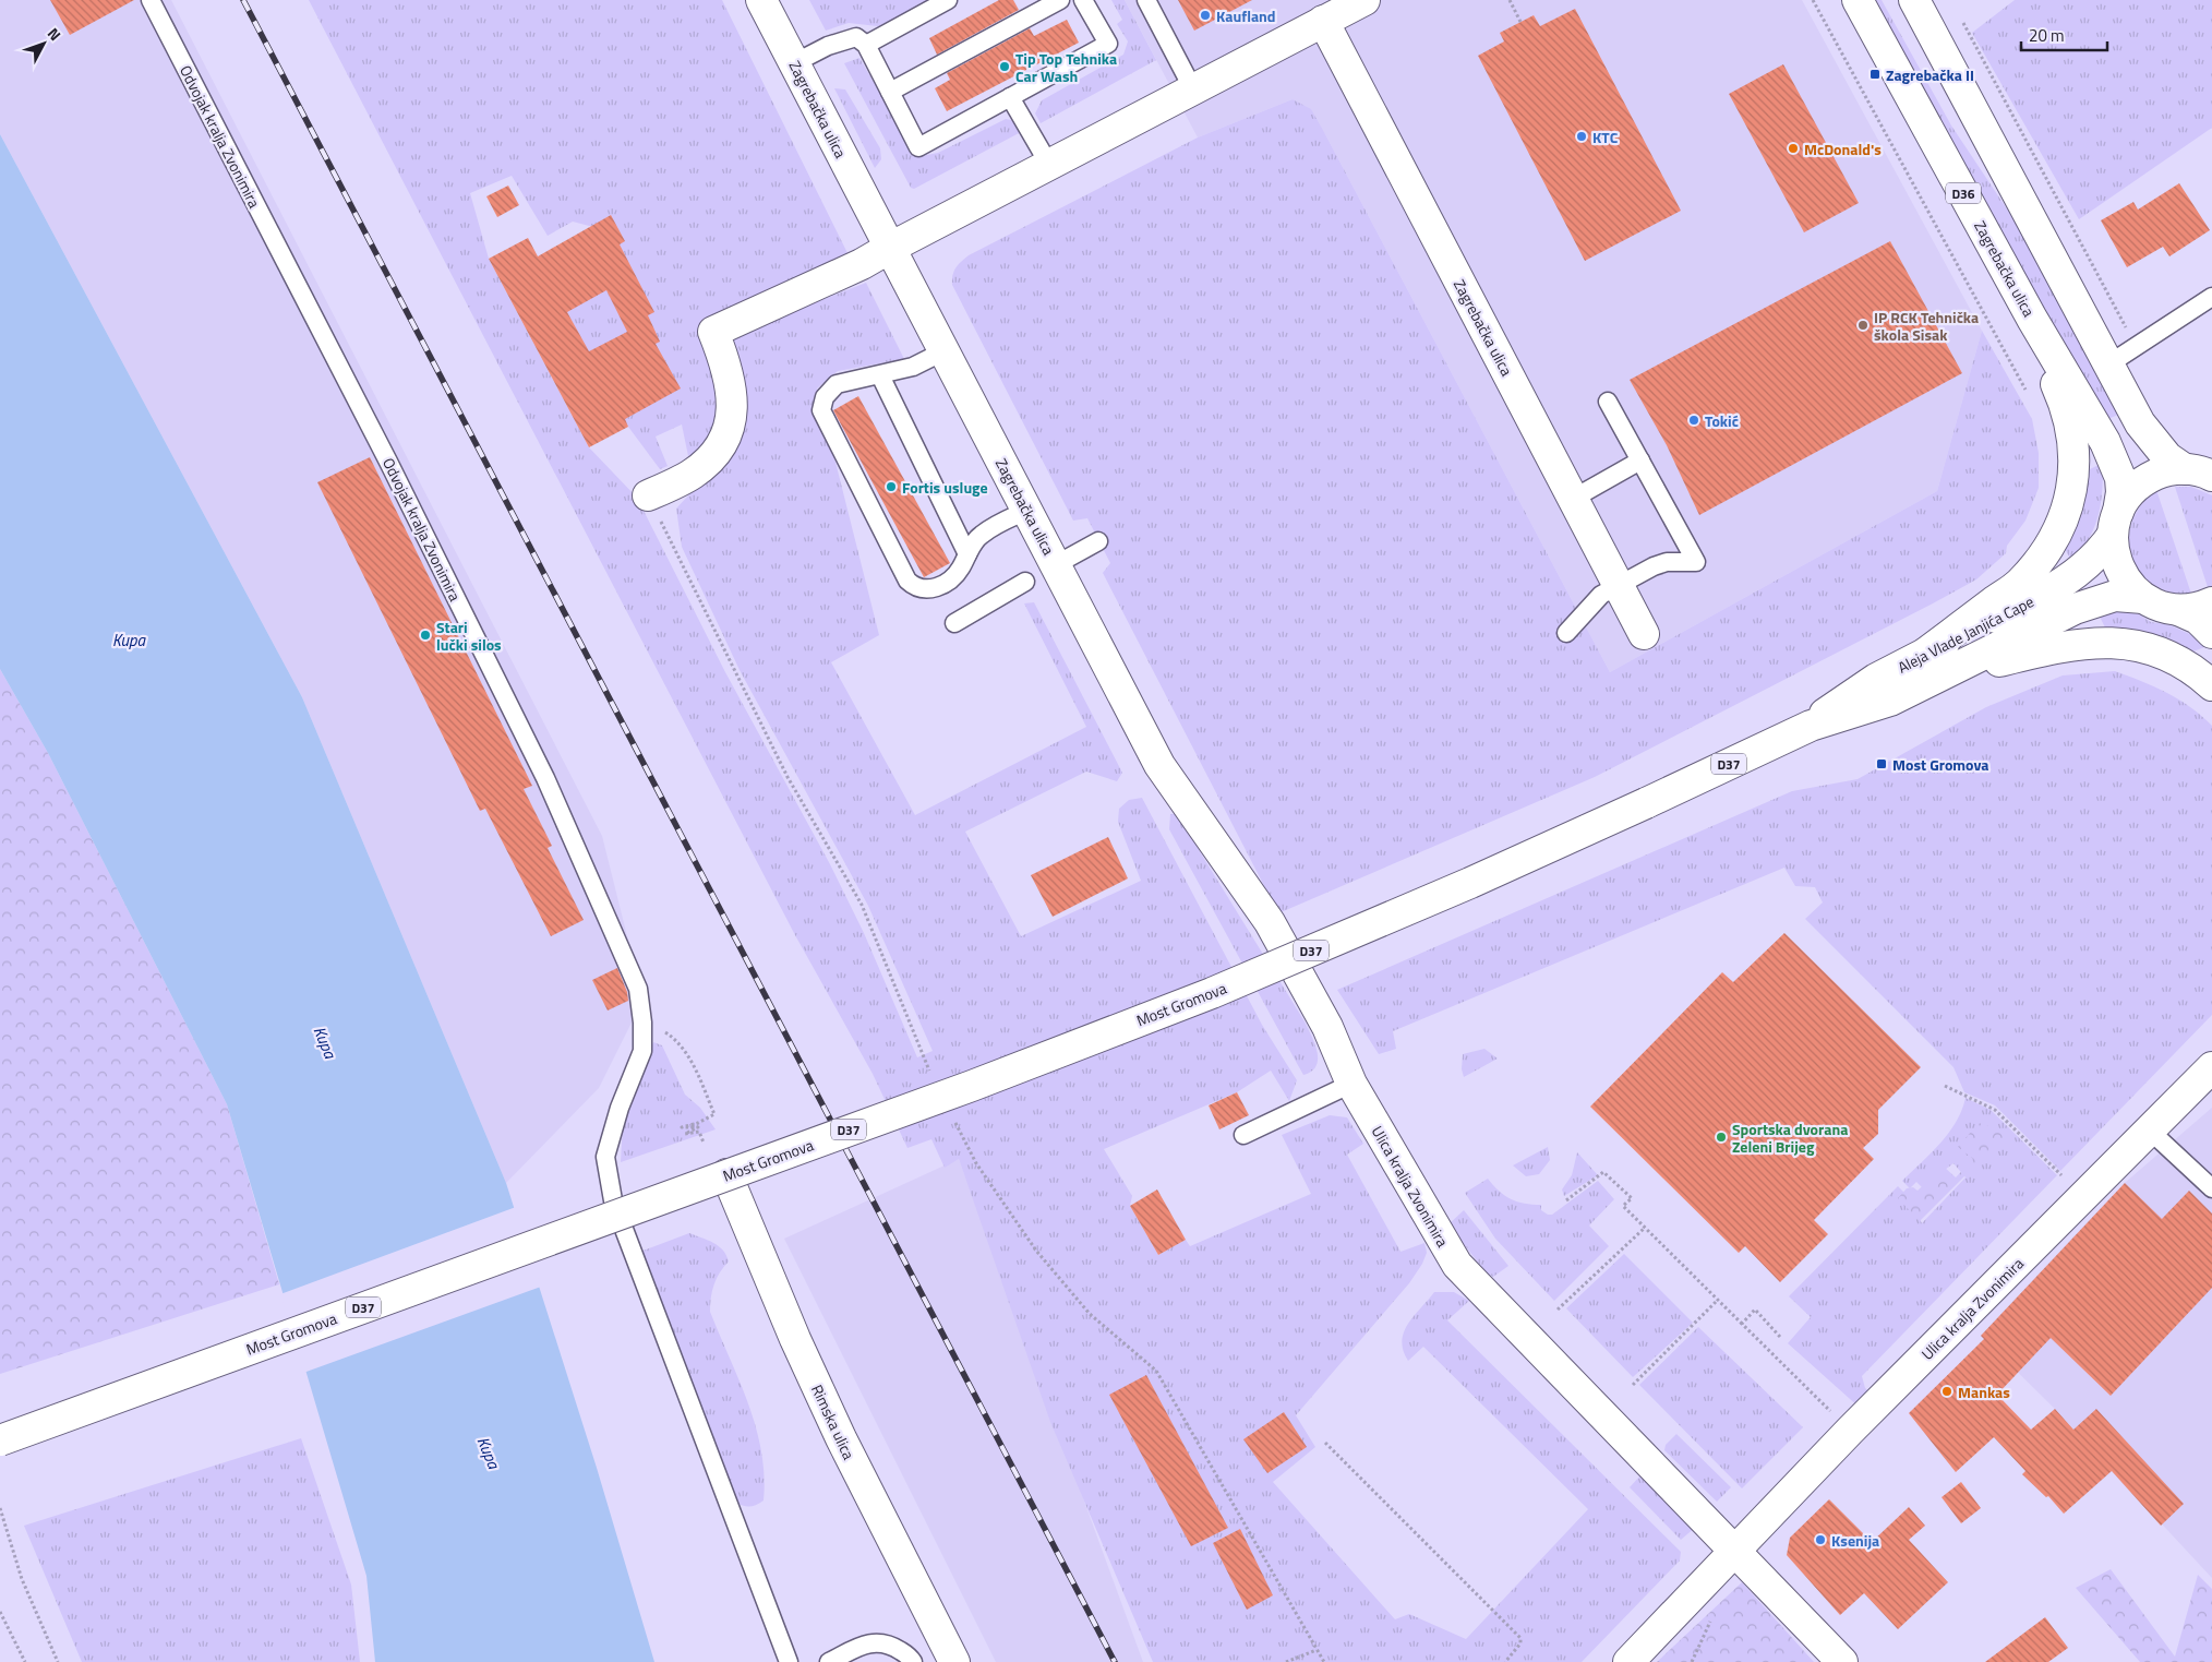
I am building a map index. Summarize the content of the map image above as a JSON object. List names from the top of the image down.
{
  "streets": {
    "main road": [
      "Zagrebačka ulica",
      "D36",
      "Aleja Vlade Janjića Cape",
      "D37",
      "Most Gromova",
      "Ulica kralja Zvonimira",
      "Rimska ulica"
    ],
    "lane": ["Odvojak kralja Zvonimira"]
  },
  "crossings": [
    ["Zagrebačka ulica", "D36"],
    ["Zagrebačka ulica", "Aleja Vlade Janjića Cape"],
    ["Zagrebačka ulica", "Ulica kralja Zvonimira"],
    ["D36", "Aleja Vlade Janjića Cape"],
    ["Aleja Vlade Janjića Cape", "Most Gromova"],
    ["Most Gromova", "Rimska ulica"]
  ],
  "water": ["Kupa"],
  "places": {
    "other": [
      "Kaufland",
      "Tip Top Tehnika Car Wash",
      "KTC",
      "McDonald's",
      "IP RCK Tehnička škola Sisak",
      "Tokić",
      "Fortis usluge",
      "Stari lučki silos",
      "Sportska dvorana Zeleni Brijeg",
      "Mankas",
      "Ksenija"
    ],
    "transit": ["Zagrebačka II", "Most Gromova"]
  },
  "scale_bar": "20 m",
  "north": "top right"
}
